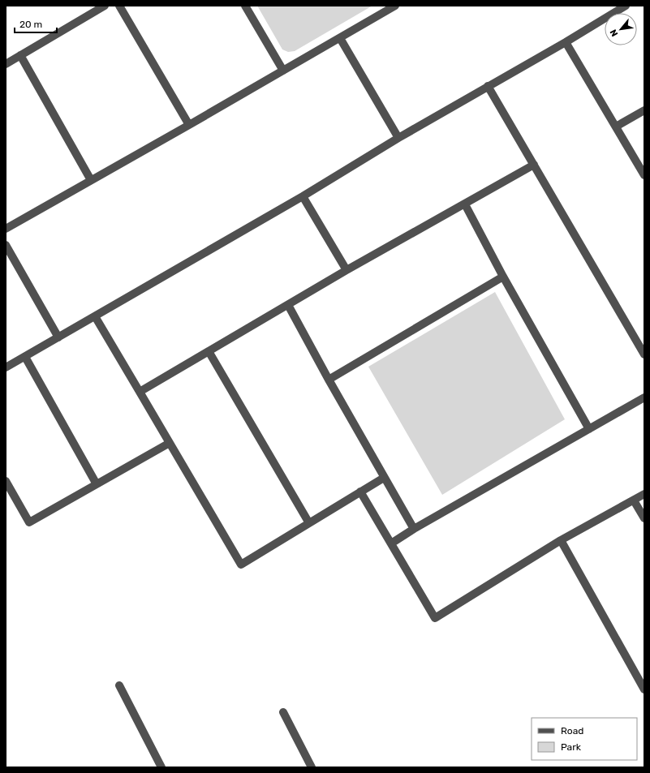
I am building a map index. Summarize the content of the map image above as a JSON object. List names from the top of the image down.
{
  "legend": ["Road", "Park"],
  "scale_bar": "20 m",
  "north": "bottom left"
}
